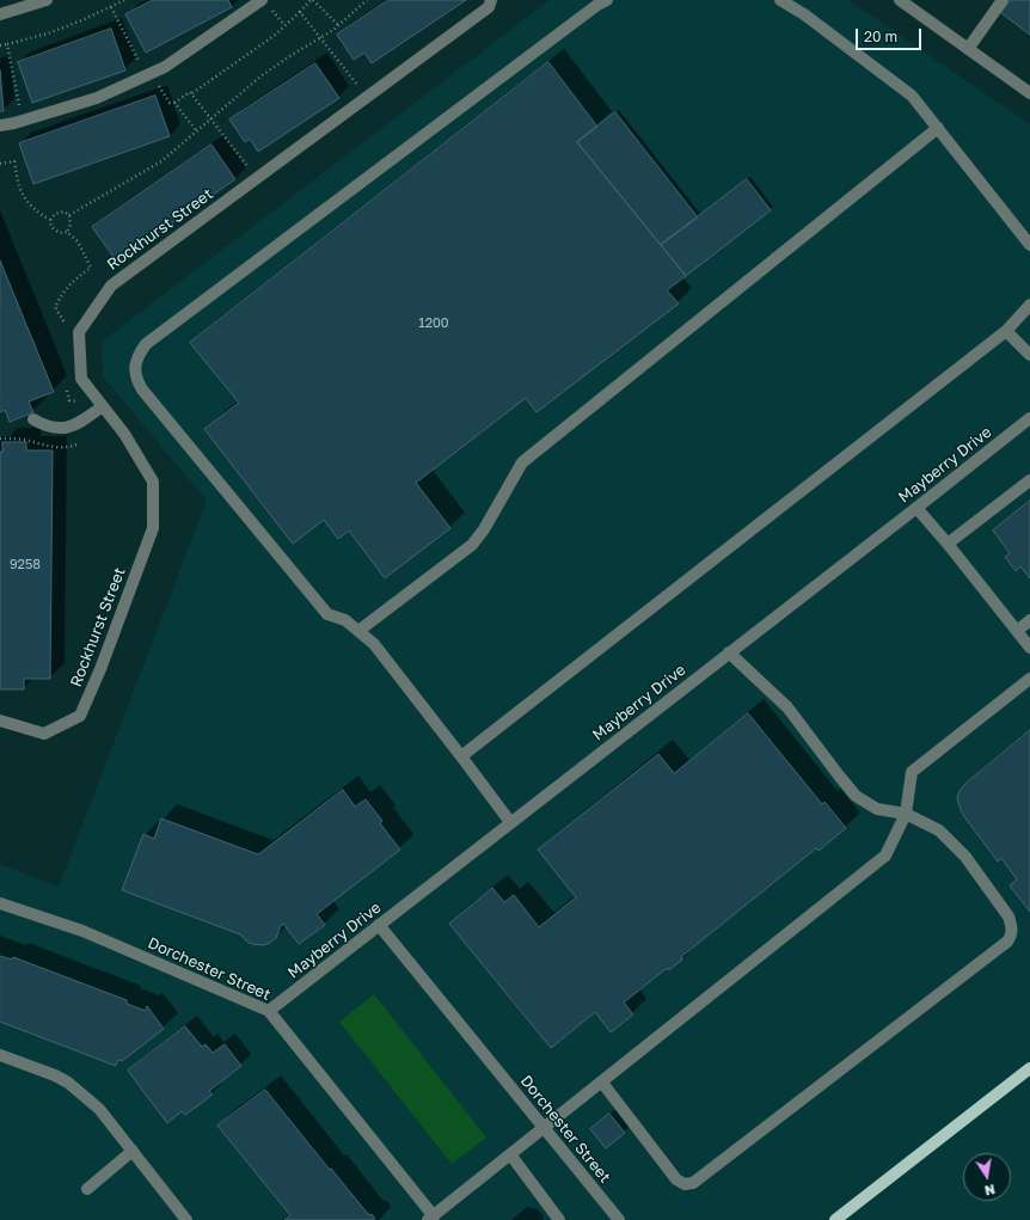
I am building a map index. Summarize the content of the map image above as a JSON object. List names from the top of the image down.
{
  "streets": {
    "street": ["Rockhurst Street", "Mayberry Drive", "Dorchester Street"]
  },
  "crossings": [
    ["Mayberry Drive", "Dorchester Street"]
  ],
  "house_numbers": ["1200", "9258"],
  "scale_bar": "20 m",
  "north": "bottom"
}
